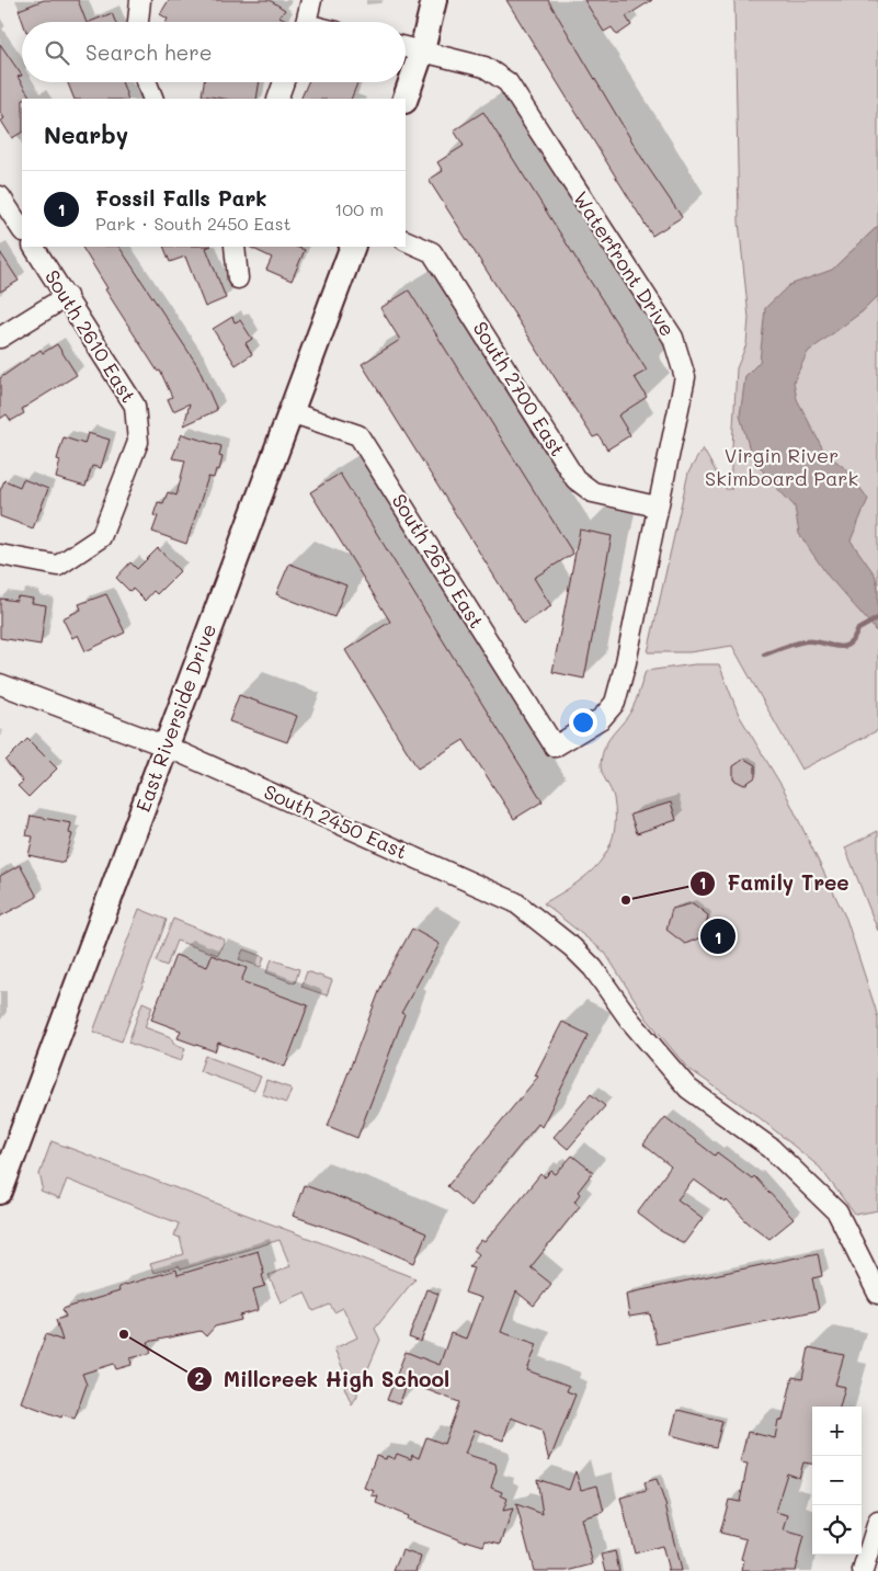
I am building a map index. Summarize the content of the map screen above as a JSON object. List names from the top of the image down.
{
  "streets": {
    "main road": ["East Riverside Drive"],
    "street": [
      "Waterfront Drive",
      "South 2610 East",
      "South 2700 East",
      "South 2670 East",
      "South 2450 East"
    ]
  },
  "crossings": [
    ["Waterfront Drive", "South 2700 East"],
    ["Waterfront Drive", "South 2670 East"],
    ["South 2670 East", "East Riverside Drive"],
    ["East Riverside Drive", "South 2450 East"]
  ],
  "parks": ["Virgin River Skimboard Park"],
  "places": ["Family Tree", "Millcreek High School"],
  "page": {
    "search": "Search here",
    "heading": "Nearby",
    "list": [
      {
        "mark": "1",
        "name": "Fossil Falls Park",
        "note": "Park · South 2450 East",
        "value": "100 m"
      }
    ],
    "pins": "1",
    "map_buttons": ["+", "−"]
  }
}
